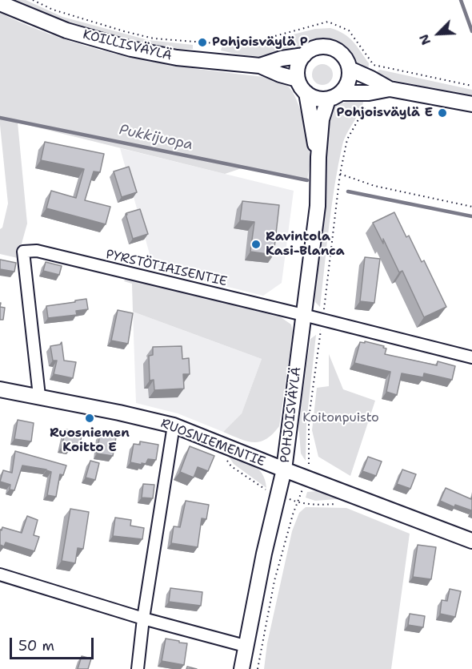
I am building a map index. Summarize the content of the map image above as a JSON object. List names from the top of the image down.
{
  "streets": {
    "main road": ["KOILLISVÄYLÄ", "POHJOISVÄYLÄ", "RUOSNIEMENTIE"],
    "street": ["PYRSTÖTIAISENTIE"]
  },
  "crossings": [
    ["KOILLISVÄYLÄ", "POHJOISVÄYLÄ"],
    ["PYRSTÖTIAISENTIE", "POHJOISVÄYLÄ"],
    ["PYRSTÖTIAISENTIE", "RUOSNIEMENTIE"],
    ["POHJOISVÄYLÄ", "RUOSNIEMENTIE"]
  ],
  "water": ["Pukkijuopa"],
  "parks": ["Koitonpuisto"],
  "places": [
    "Pohjoisväylä P",
    "Pohjoisväylä E",
    "Ravintola Kasi-Blanca",
    "Ruosniemen Koitto E"
  ],
  "scale_bar": "50 m",
  "north": "bottom left"
}
